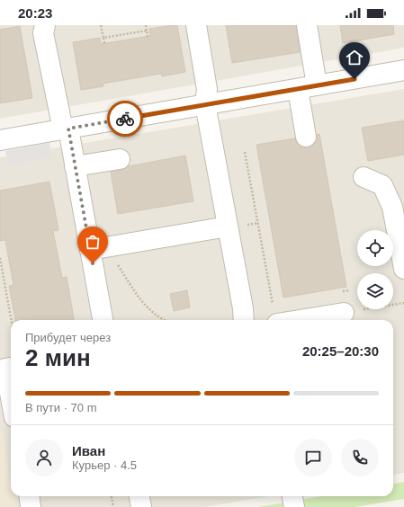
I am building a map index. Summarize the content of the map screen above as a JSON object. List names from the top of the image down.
{
  "page": {
    "status": "20:23",
    "heading": ["2 мин", "Прибудет через", "20:25–20:30"],
    "panel": ["Иван", "Курьер · 4.5"],
    "bar": "В пути · 70 m"
  }
}
